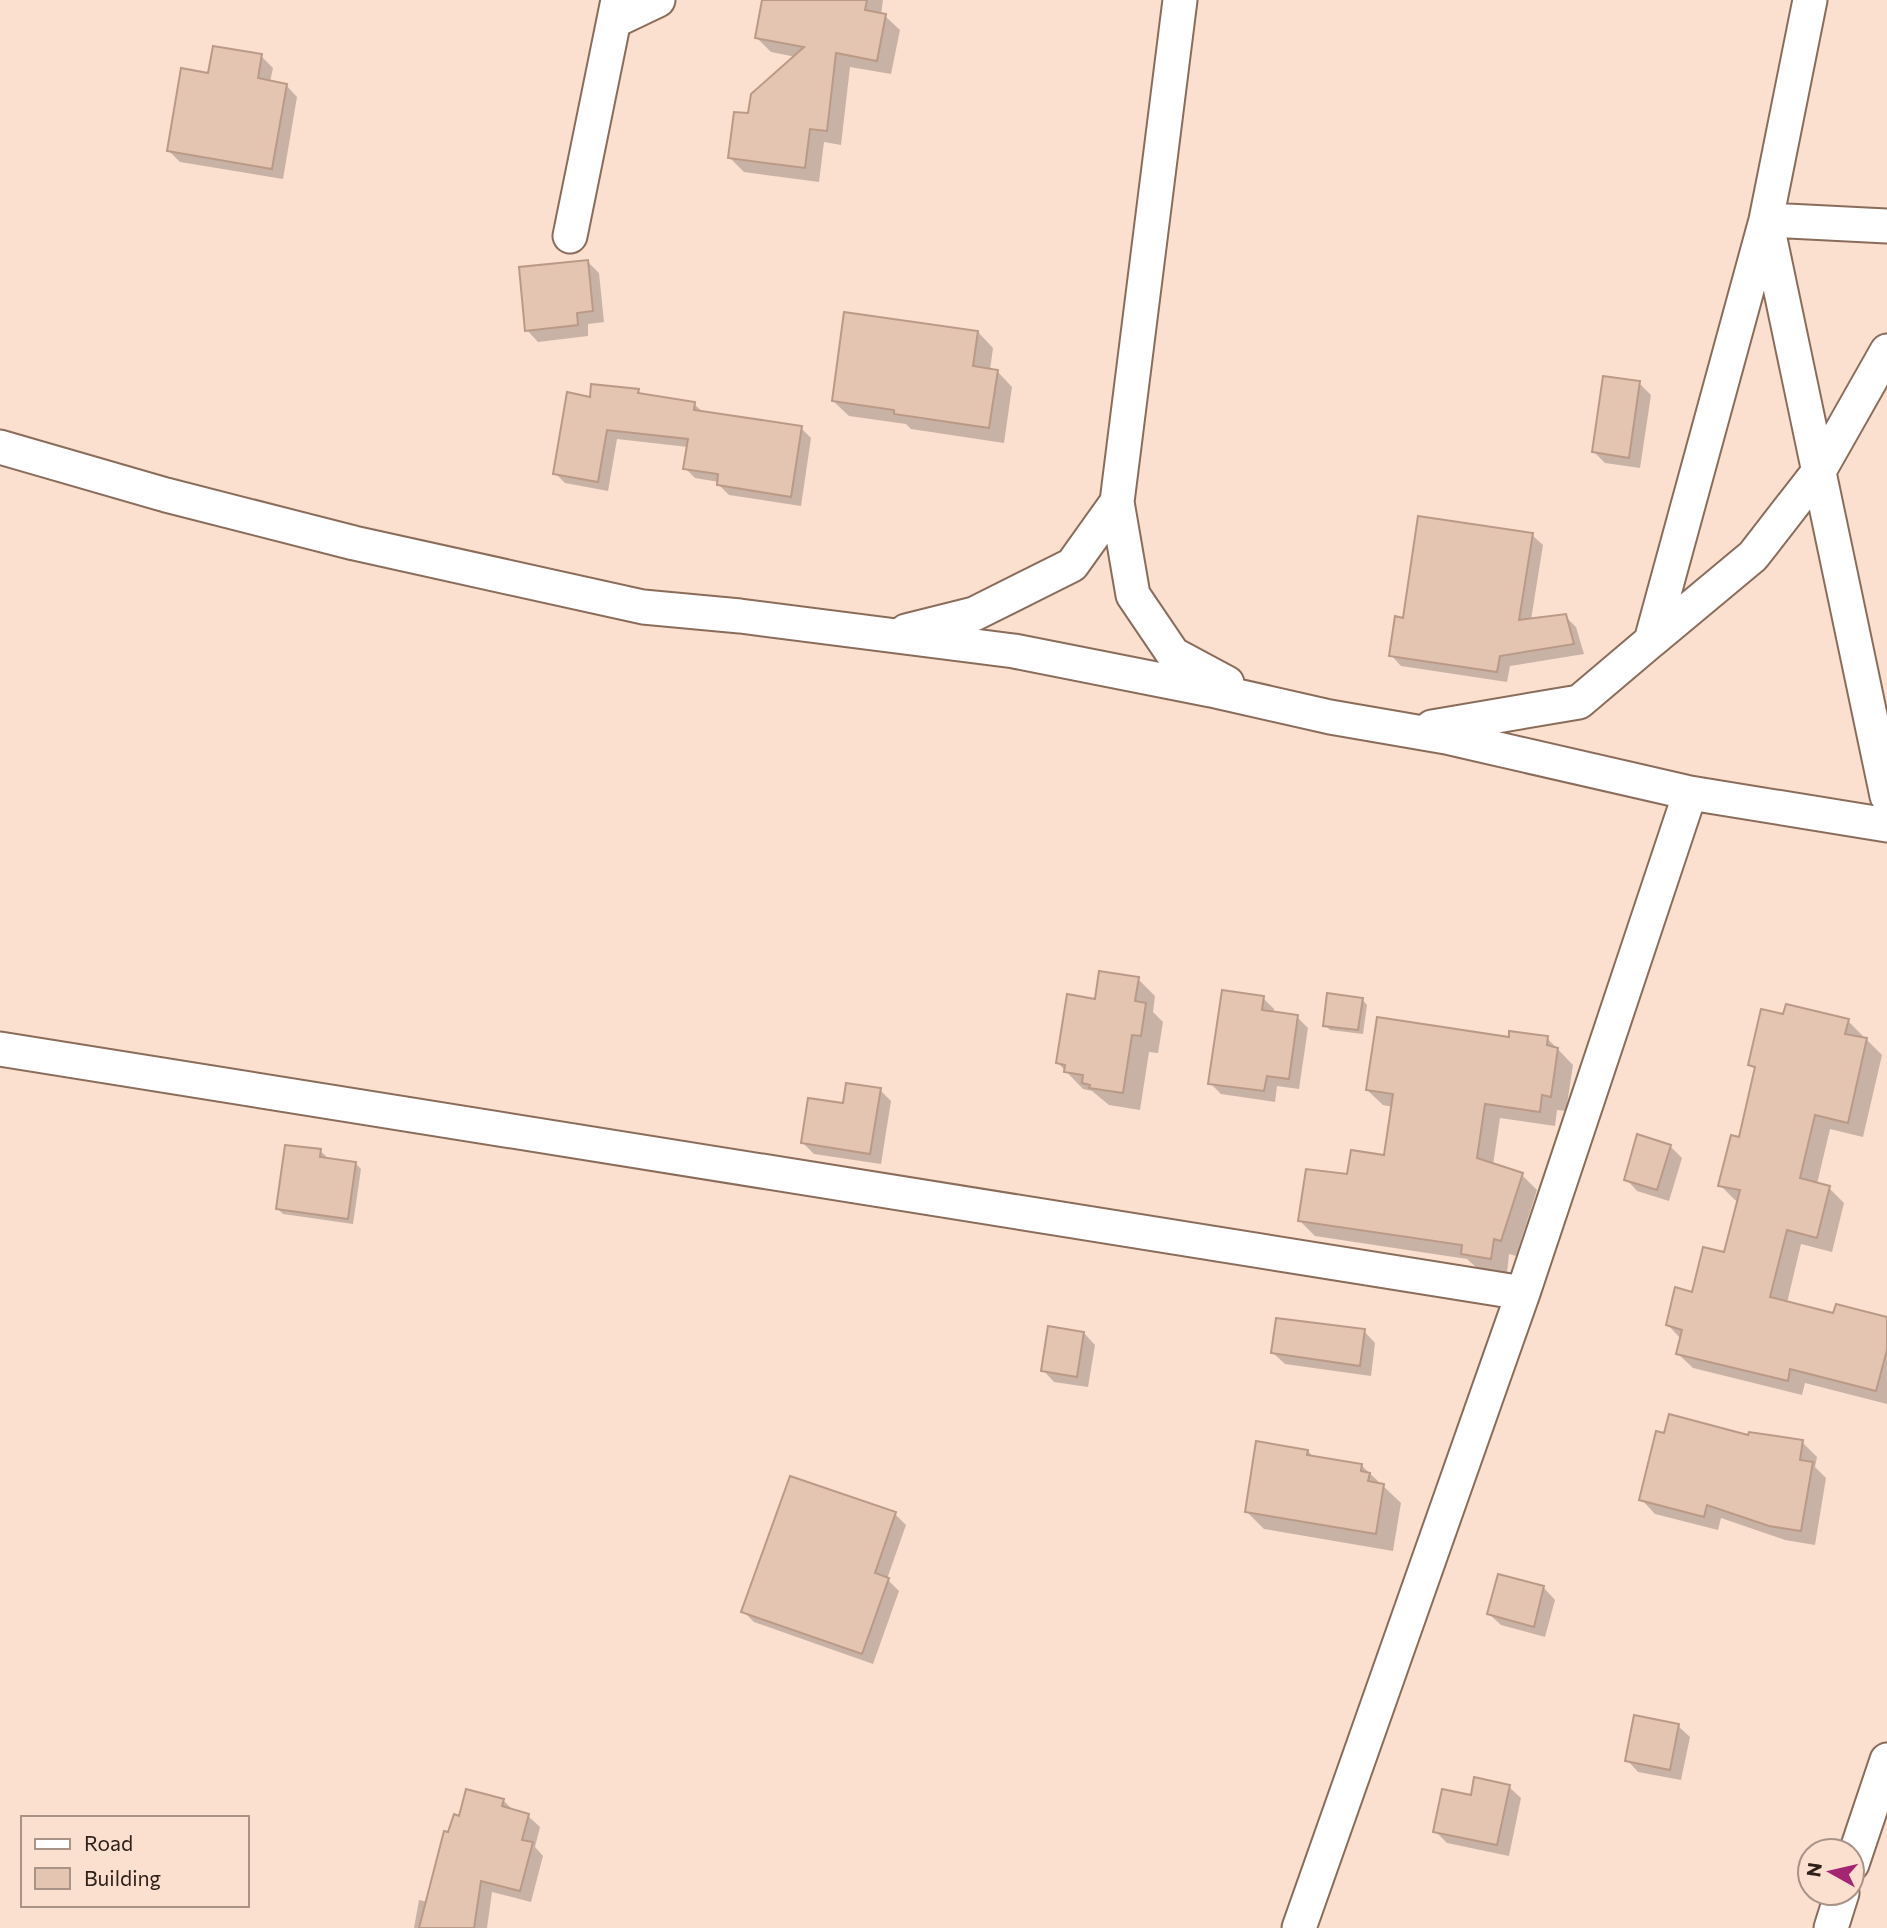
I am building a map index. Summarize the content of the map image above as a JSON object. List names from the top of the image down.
{
  "legend": ["Road", "Building"],
  "north": "left"
}
